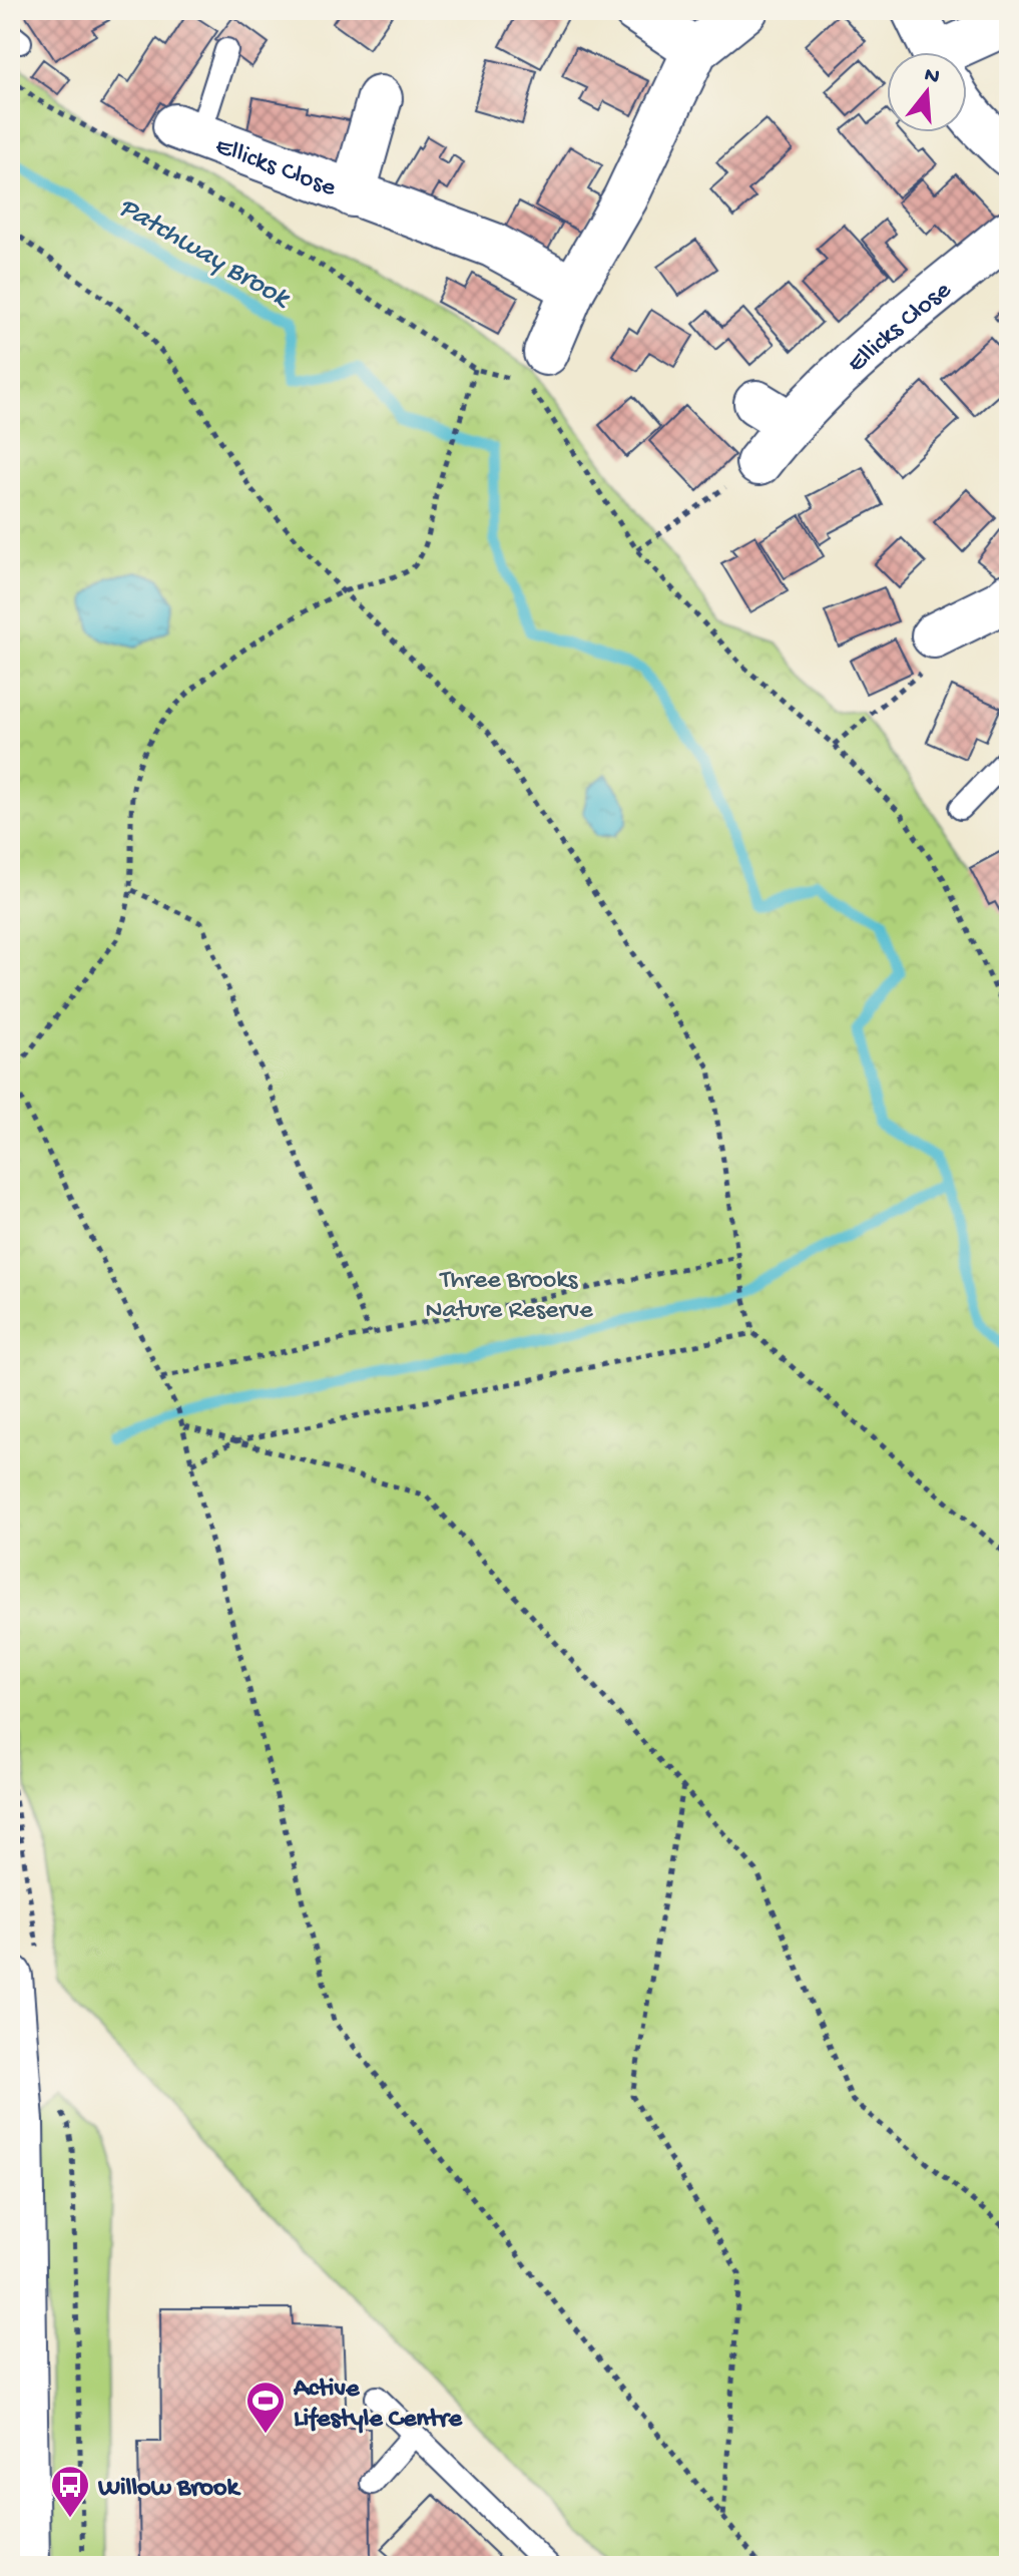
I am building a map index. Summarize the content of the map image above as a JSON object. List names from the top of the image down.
{
  "streets": {
    "street": ["Ellicks Close"]
  },
  "water": ["Patchway Brook"],
  "parks": ["Three Brooks Nature Reserve"],
  "places": {
    "sports": ["Active Lifestyle Centre"],
    "bus stop": ["Willow Brook"]
  },
  "north": "top"
}
